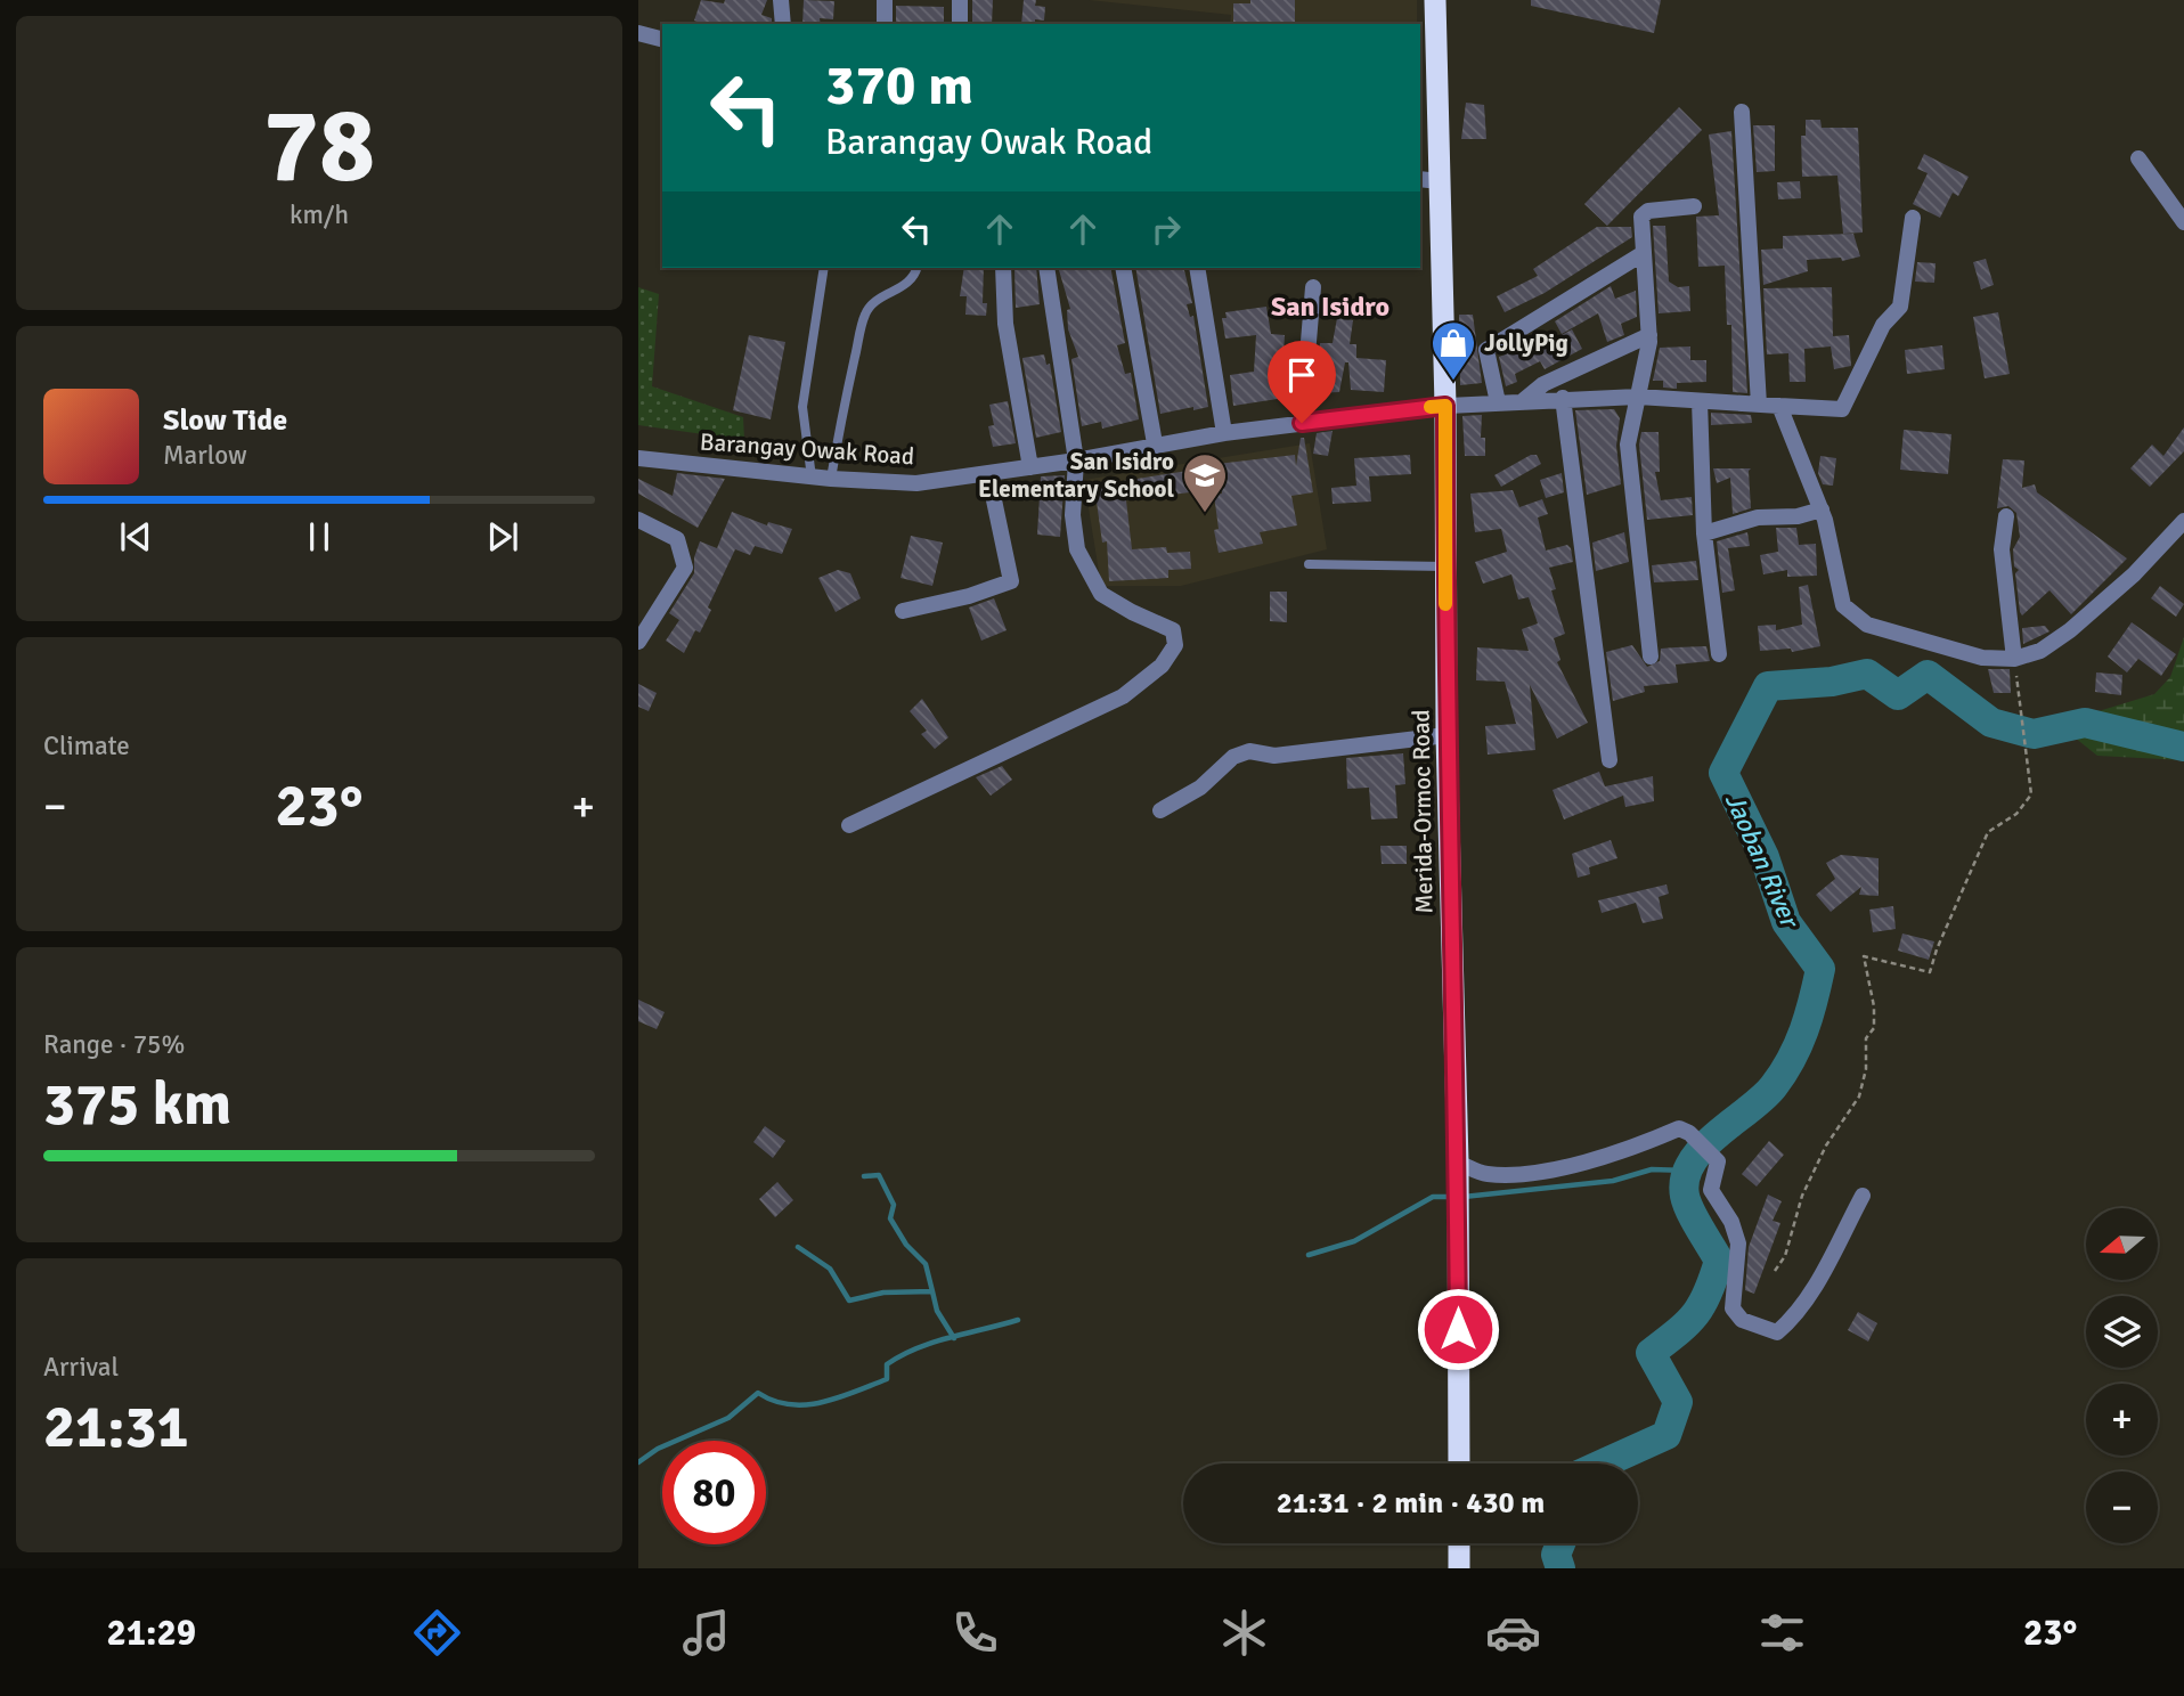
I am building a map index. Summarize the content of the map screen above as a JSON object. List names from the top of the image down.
{
  "streets": {
    "highway": ["Merida-Ormoc Road"],
    "street": ["Barangay Owak Road"]
  },
  "crossings": [
    ["Barangay Owak Road", "Merida-Ormoc Road"]
  ],
  "districts": ["San Isidro"],
  "water": ["Jaoban River"],
  "places": {
    "shop": ["JollyPig"],
    "school or university": ["San Isidro Elementary School"]
  },
  "north": "left",
  "page": {
    "tile": [
      ["78", "km/h"],
      "Climate",
      ["Range · 75%", "375 km"],
      ["Arrival", "21:31"]
    ],
    "turn": ["370 m", "Barangay Owak Road"],
    "song": ["Slow Tide", "Marlow"],
    "heat": ["−", "23°", "+"],
    "map_buttons": ["+", "−"],
    "limit": "80",
    "trip": "21:31 · 2 min · 430 m",
    "tabs": ["21:29", "23°"]
  }
}
